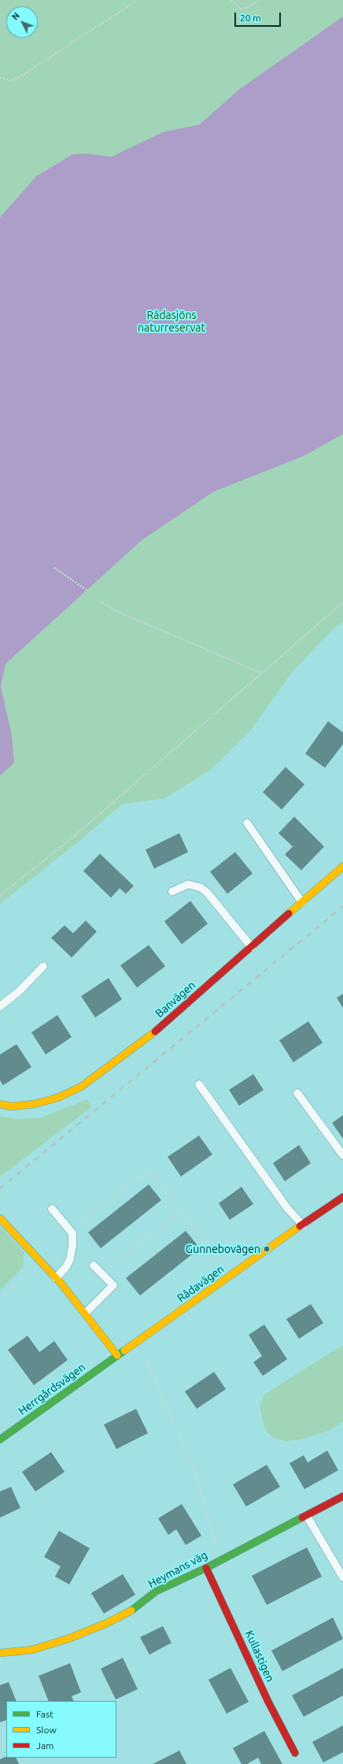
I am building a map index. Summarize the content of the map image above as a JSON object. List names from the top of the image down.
{
  "streets": {
    "street": [
      "Banvägen",
      "Rådavägen",
      "Herrgårdsvägen",
      "Heymans väg",
      "Kullastigen"
    ]
  },
  "crossings": [
    ["Rådavägen", "Herrgårdsvägen"],
    ["Heymans väg", "Kullastigen"]
  ],
  "parks": ["Rådasjöns naturreservat"],
  "places": ["Gunnebovägen"],
  "legend": ["Fast", "Slow", "Jam"],
  "scale_bar": "20 m",
  "north": "top left"
}
